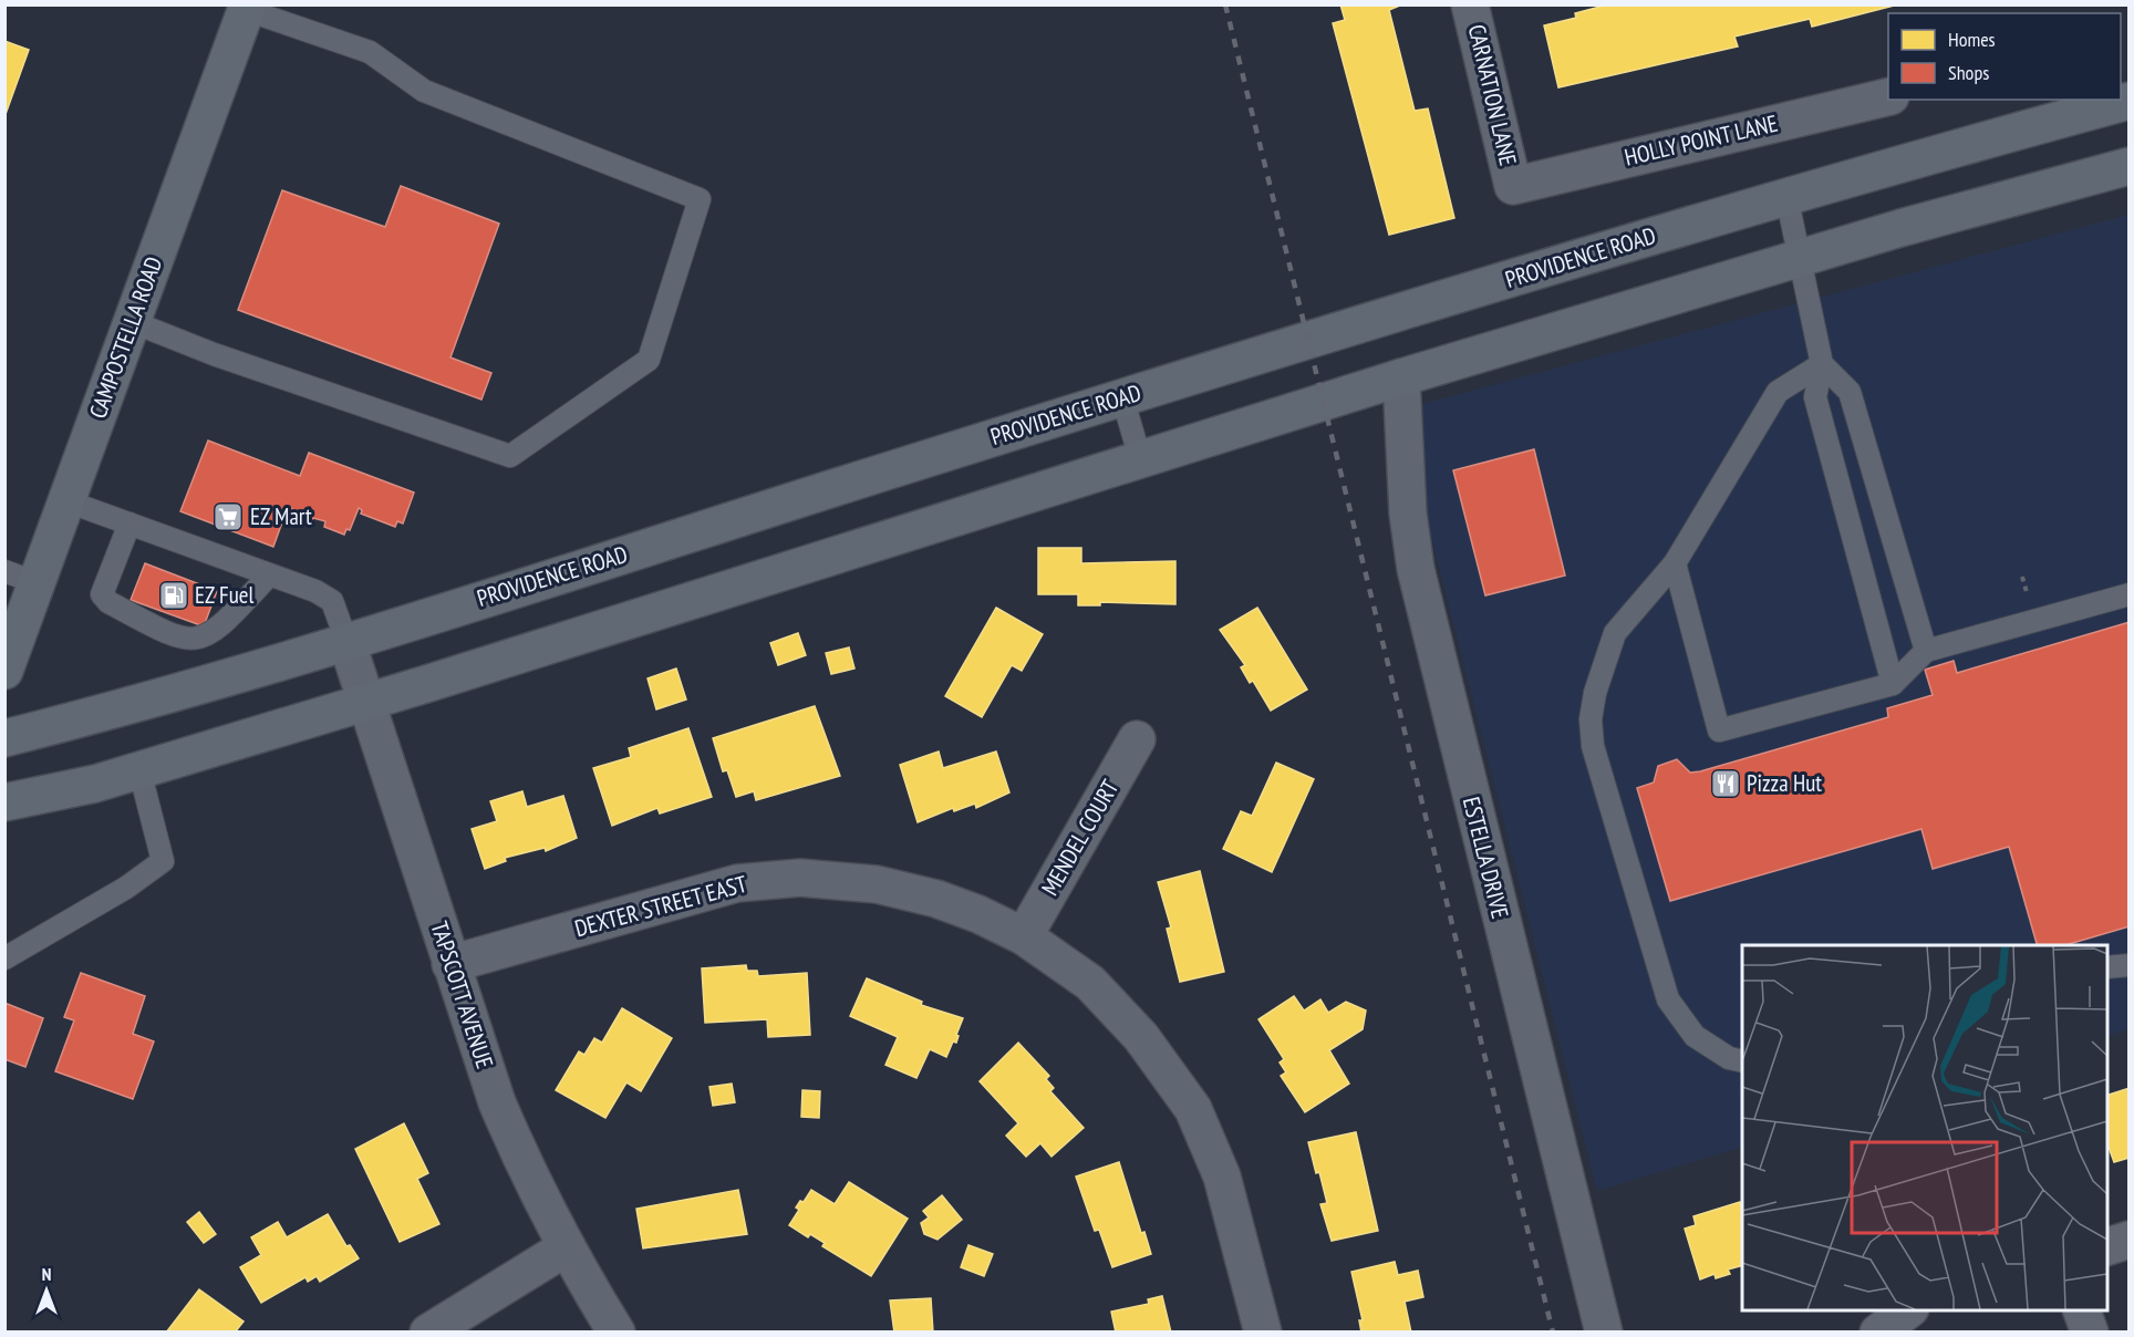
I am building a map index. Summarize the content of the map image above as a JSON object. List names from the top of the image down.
{
  "streets": {
    "main road": ["PROVIDENCE ROAD", "CAMPOSTELLA ROAD"],
    "street": [
      "CARNATION LANE",
      "HOLLY POINT LANE",
      "MENDEL COURT",
      "ESTELLA DRIVE",
      "DEXTER STREET EAST",
      "TAPSCOTT AVENUE"
    ]
  },
  "crossings": [
    ["CARNATION LANE", "HOLLY POINT LANE"],
    ["PROVIDENCE ROAD", "TAPSCOTT AVENUE"],
    ["MENDEL COURT", "DEXTER STREET EAST"],
    ["DEXTER STREET EAST", "TAPSCOTT AVENUE"]
  ],
  "places": {
    "supermarket": ["EZ Mart"],
    "fuel station": ["EZ Fuel"],
    "restaurant": ["Pizza Hut"]
  },
  "legend": ["Homes", "Shops"],
  "north": "top"
}
